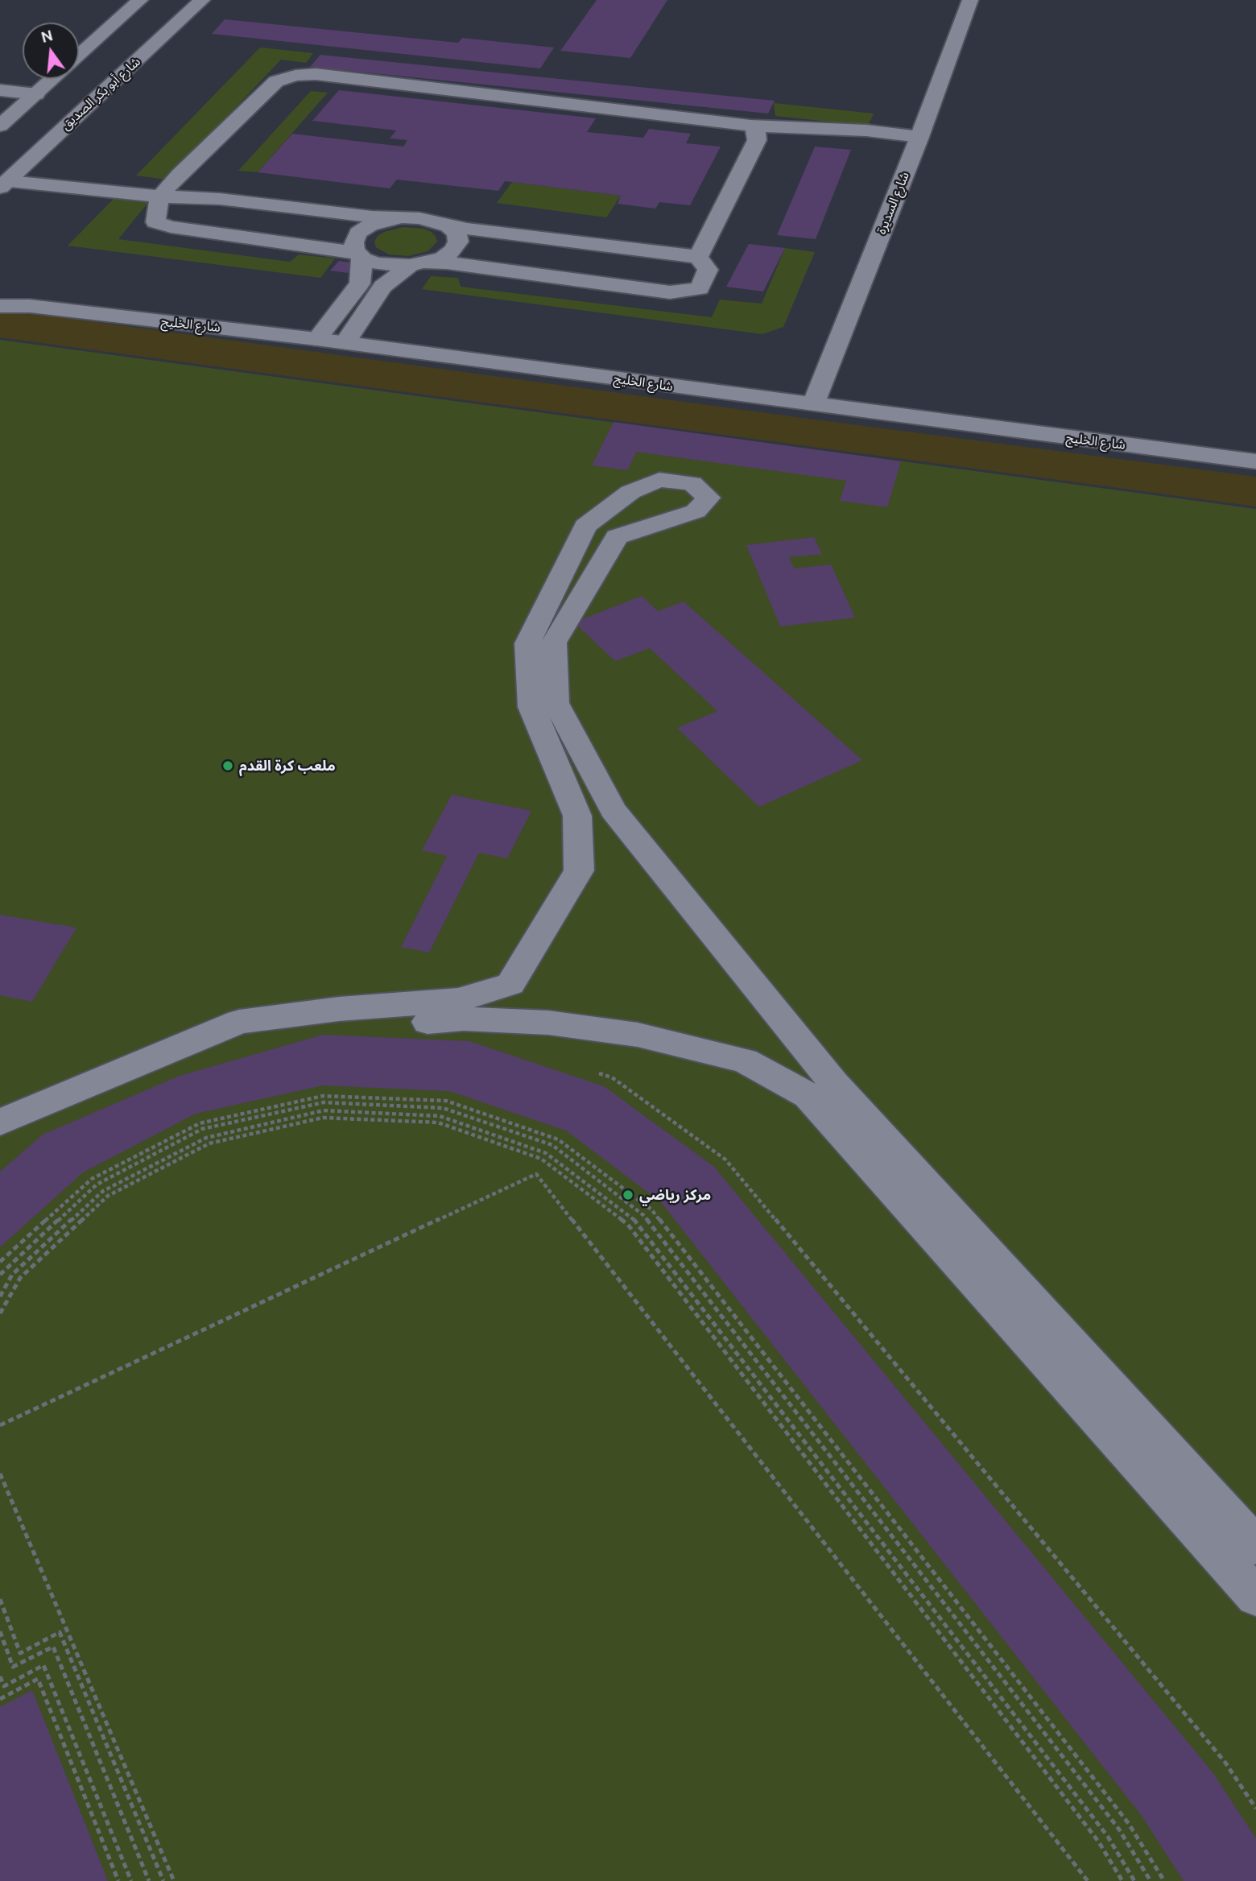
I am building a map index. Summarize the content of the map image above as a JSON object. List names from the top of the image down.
{
  "streets": {
    "street": ["شارع أبو بكر الصديق", "شارع السديرة", "شارع الخليج"]
  },
  "crossings": [
    ["شارع السديرة", "شارع الخليج"]
  ],
  "places": ["ملعب كرة القدم", "مركز رياضي"],
  "north": "top"
}
